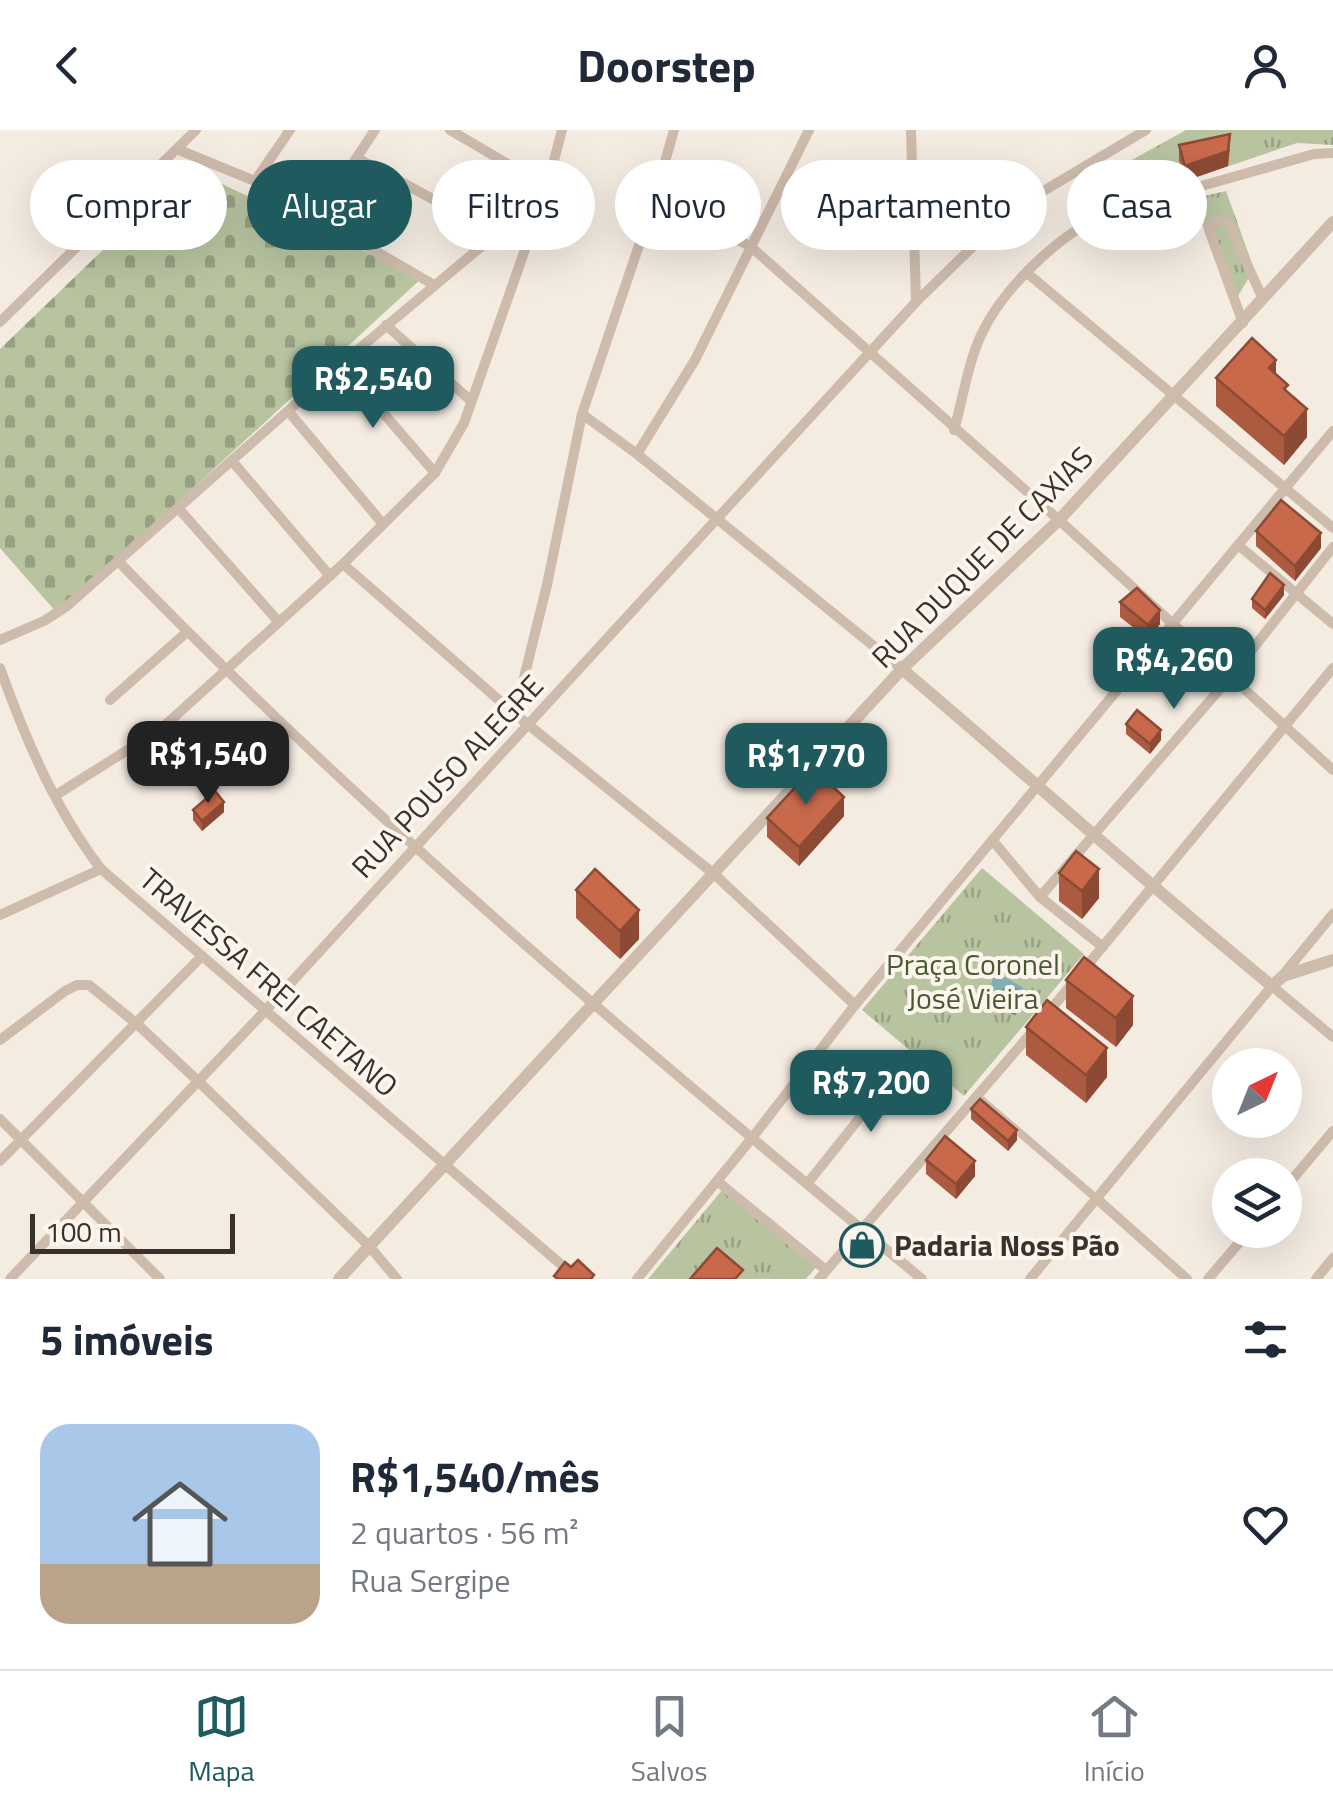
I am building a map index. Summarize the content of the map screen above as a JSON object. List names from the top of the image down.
{
  "streets": {
    "street": ["RUA DUQUE DE CAXIAS", "RUA POUSO ALEGRE", "TRAVESSA FREI CAETANO"]
  },
  "crossings": [
    ["RUA DUQUE DE CAXIAS", "TRAVESSA FREI CAETANO"],
    ["RUA POUSO ALEGRE", "TRAVESSA FREI CAETANO"]
  ],
  "parks": ["Praça Coronel José Vieira"],
  "places": {
    "shop": ["Padaria Noss Pão"]
  },
  "scale_bar": "100 m",
  "north": "top right",
  "page": {
    "header": "Doorstep",
    "chip": [
      "Comprar",
      "Alugar",
      "Filtros",
      "Novo",
      "Apartamento",
      "Casa"
    ],
    "price": [
      "R$2,540",
      "R$4,260",
      "R$1,540",
      "R$1,770",
      "R$7,200"
    ],
    "scale": "100 m",
    "heading": "5 imóveis",
    "list": [
      {
        "name": "R$1,540/mês",
        "note": "2 quartos · 56 m² · Rua Sergipe"
      }
    ],
    "tabs": ["Mapa", "Salvos", "Início"]
  }
}
